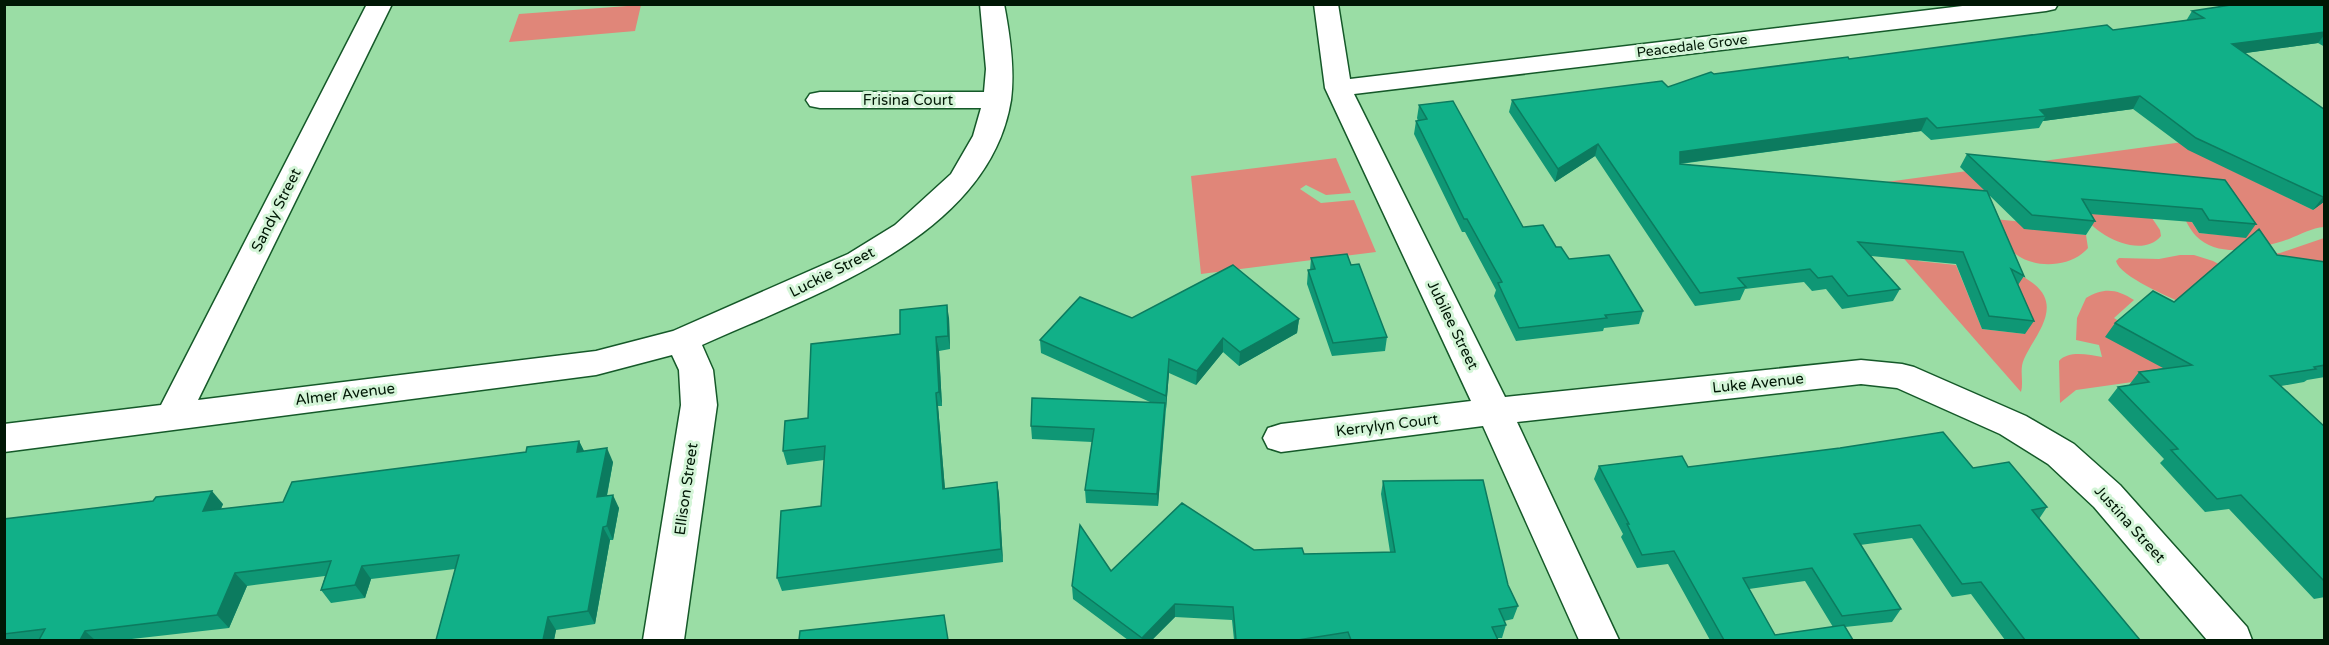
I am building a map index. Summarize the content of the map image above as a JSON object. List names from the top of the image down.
{
  "streets": {
    "street": [
      "Peacedale Grove",
      "Frisina Court",
      "Sandy Street",
      "Luckie Street",
      "Jubilee Street",
      "Luke Avenue",
      "Almer Avenue",
      "Kerrylyn Court",
      "Ellison Street",
      "Justina Street"
    ]
  },
  "crossings": [
    ["Peacedale Grove", "Jubilee Street"],
    ["Frisina Court", "Luckie Street"],
    ["Sandy Street", "Almer Avenue"],
    ["Luckie Street", "Almer Avenue"],
    ["Luckie Street", "Ellison Street"],
    ["Jubilee Street", "Luke Avenue"],
    ["Jubilee Street", "Kerrylyn Court"],
    ["Luke Avenue", "Kerrylyn Court"],
    ["Luke Avenue", "Justina Street"],
    ["Almer Avenue", "Ellison Street"]
  ]
}
